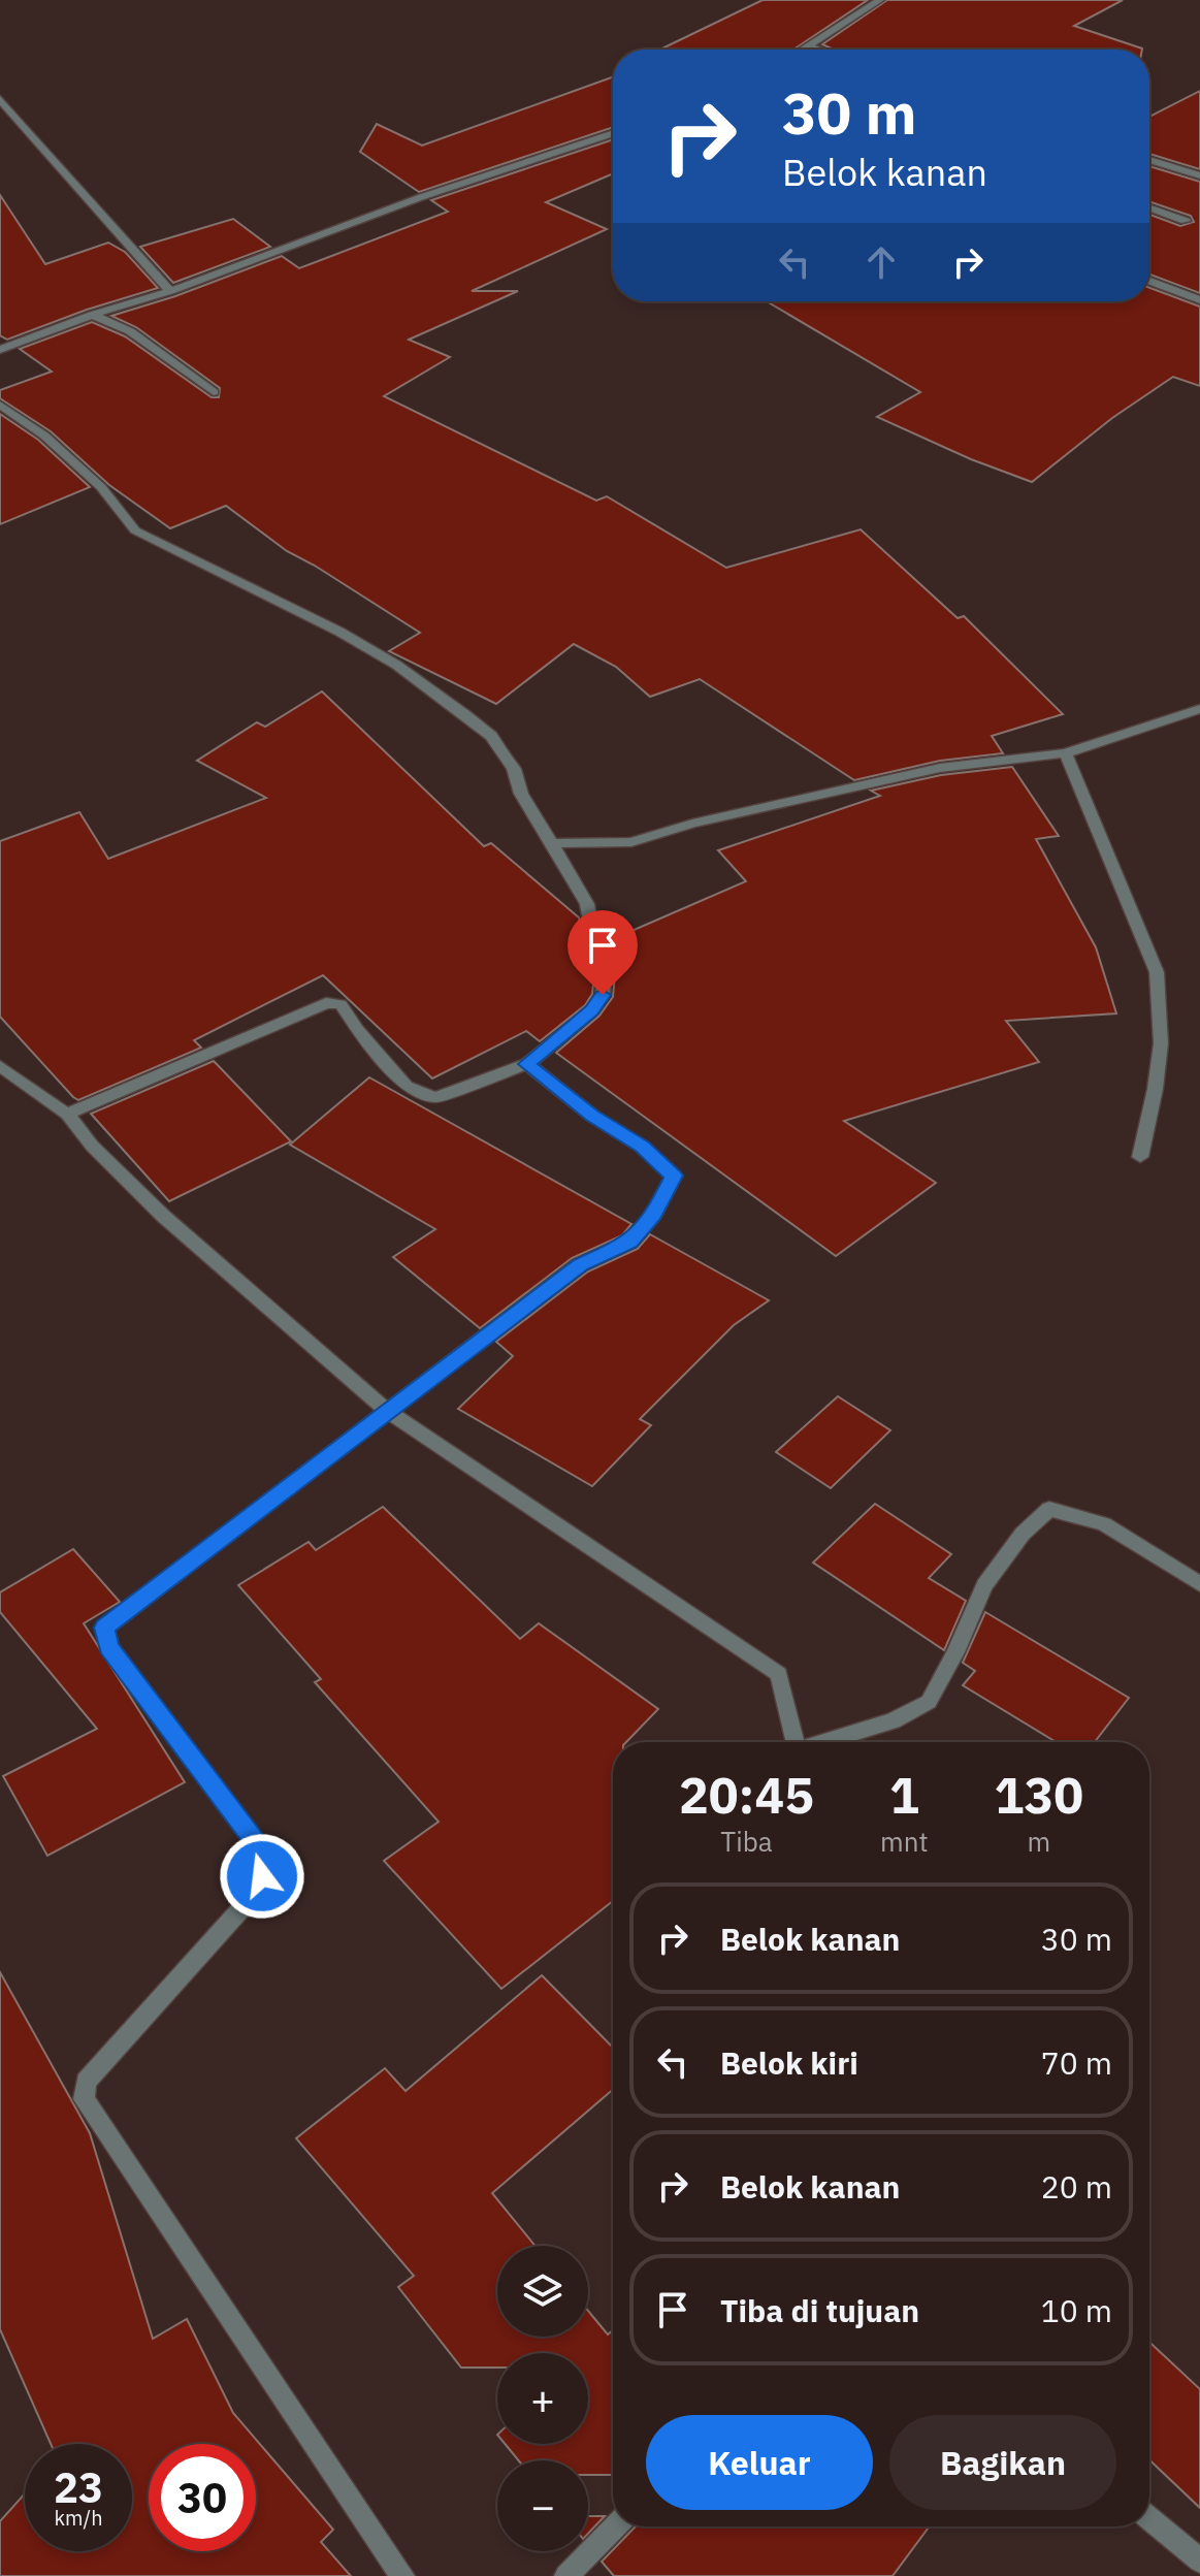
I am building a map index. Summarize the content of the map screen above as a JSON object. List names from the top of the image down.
{
  "page": {
    "turn": ["30 m", "Belok kanan"],
    "eta": [
      "20:45",
      "Tiba",
      "1",
      "mnt",
      "130",
      "m"
    ],
    "list": [
      {
        "name": "Belok kanan",
        "value": "30 m"
      },
      {
        "name": "Belok kiri",
        "value": "70 m"
      },
      {
        "name": "Belok kanan",
        "value": "20 m"
      },
      {
        "name": "Tiba di tujuan",
        "value": "10 m"
      }
    ],
    "map_buttons": ["+", "−"],
    "buttons": ["Keluar", "Bagikan"],
    "speed": "23 km/h",
    "limit": "30"
  }
}
